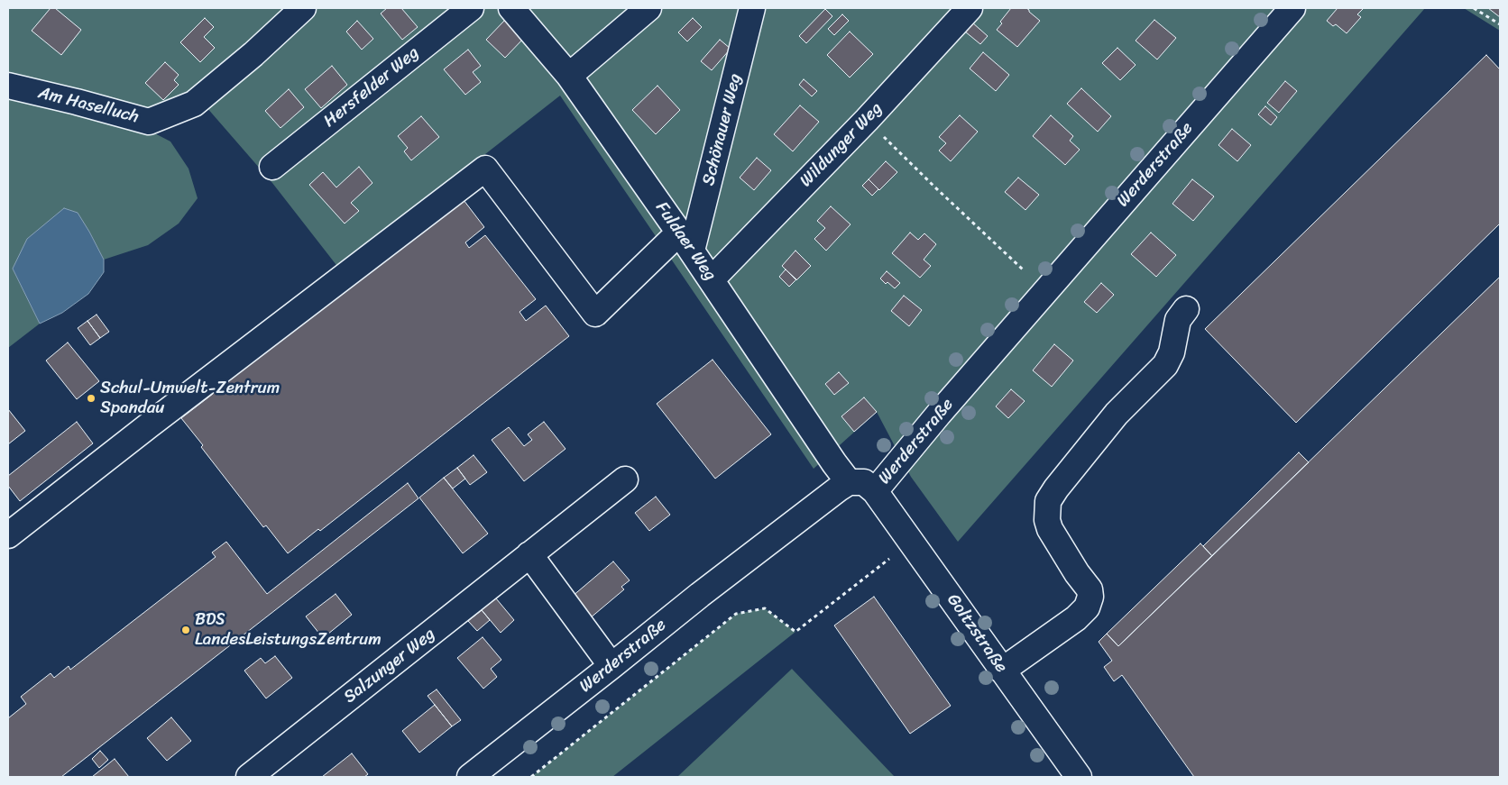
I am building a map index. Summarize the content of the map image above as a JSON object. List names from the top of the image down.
{
  "streets": {
    "street": [
      "Hersfelder Weg",
      "Am Haselluch",
      "Schönauer Weg",
      "Wildunger Weg",
      "Werderstraße",
      "Fuldaer Weg",
      "Goltzstraße",
      "Salzunger Weg"
    ]
  },
  "crossings": [
    ["Schönauer Weg", "Fuldaer Weg"],
    ["Wildunger Weg", "Fuldaer Weg"],
    ["Werderstraße", "Fuldaer Weg"],
    ["Werderstraße", "Goltzstraße"]
  ],
  "places": ["Schul-Umwelt-Zentrum Spandau", "BDS LandesLeistungsZentrum"]
}
